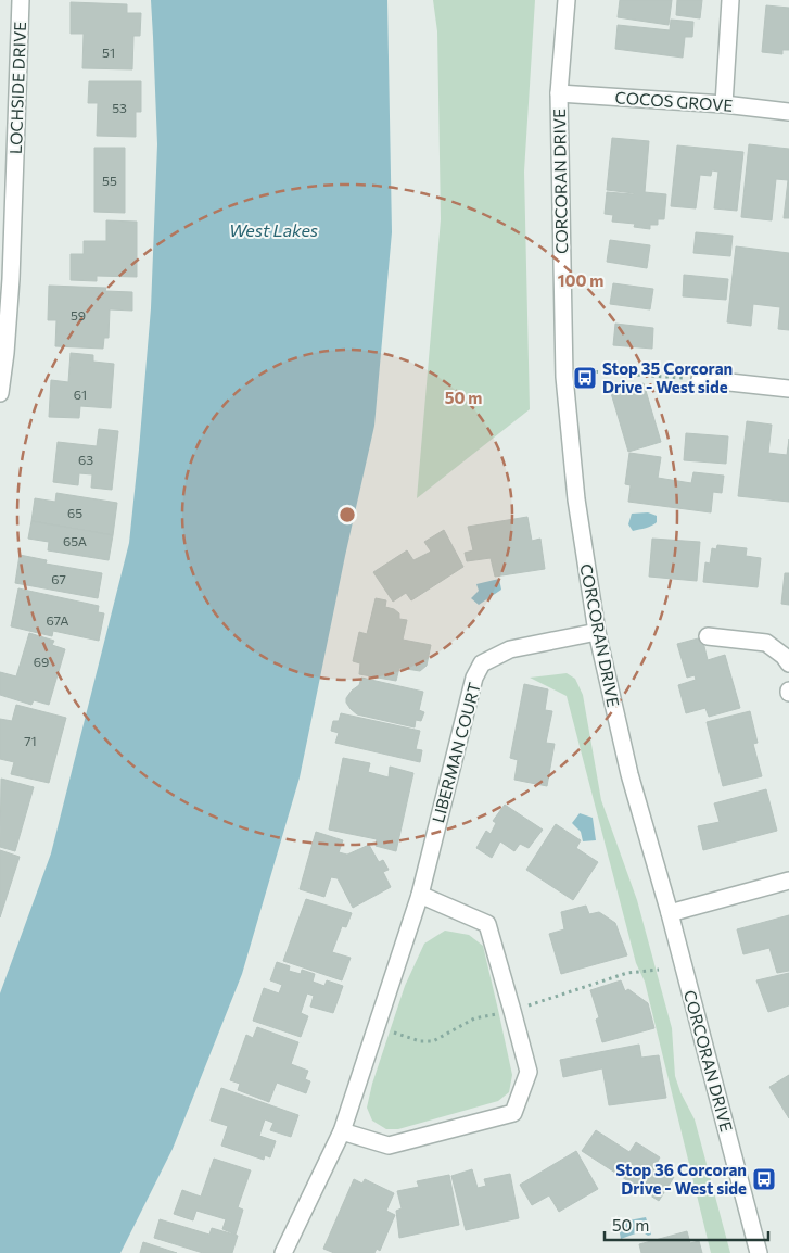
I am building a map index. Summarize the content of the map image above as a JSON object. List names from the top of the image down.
{
  "streets": {
    "street": [
      "LOCHSIDE DRIVE",
      "COCOS GROVE",
      "CORCORAN DRIVE",
      "LIBERMAN COURT"
    ]
  },
  "crossings": [
    ["COCOS GROVE", "CORCORAN DRIVE"],
    ["CORCORAN DRIVE", "LIBERMAN COURT"]
  ],
  "water": ["West Lakes"],
  "places": {
    "bus stop": ["Stop 35 Corcoran Drive - West side", "Stop 36 Corcoran Drive - West side"]
  },
  "house_numbers": [
    "51",
    "53",
    "55",
    "59",
    "61",
    "63",
    "65",
    "65A",
    "67",
    "67A",
    "69",
    "71"
  ],
  "scale_bar": "50 m",
  "rings": ["100 m", "50 m"]
}
